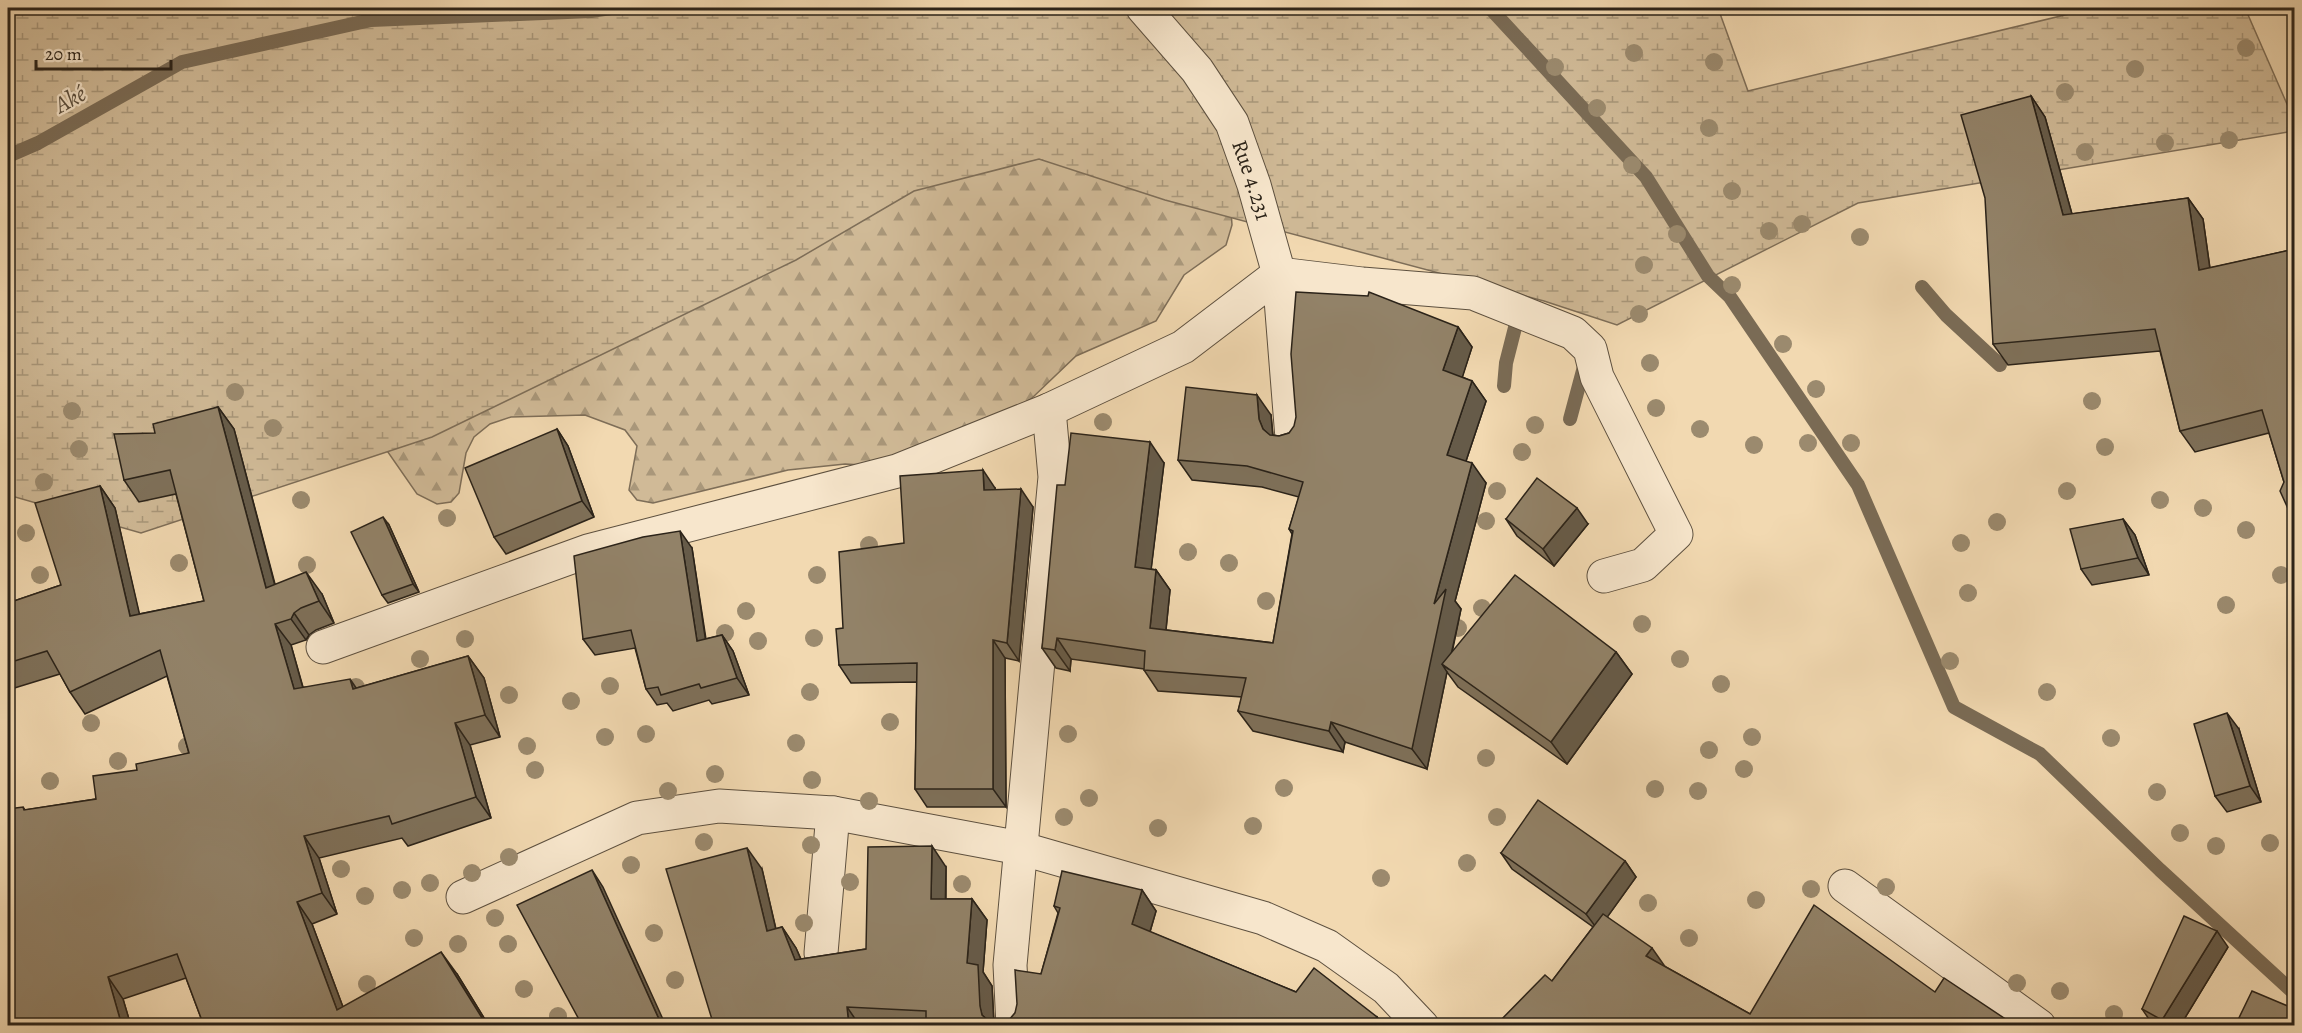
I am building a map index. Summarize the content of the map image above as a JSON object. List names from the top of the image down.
{
  "streets": {
    "street": ["Rue 4.231"]
  },
  "water": ["Aké"],
  "scale_bar": "20 m"
}
